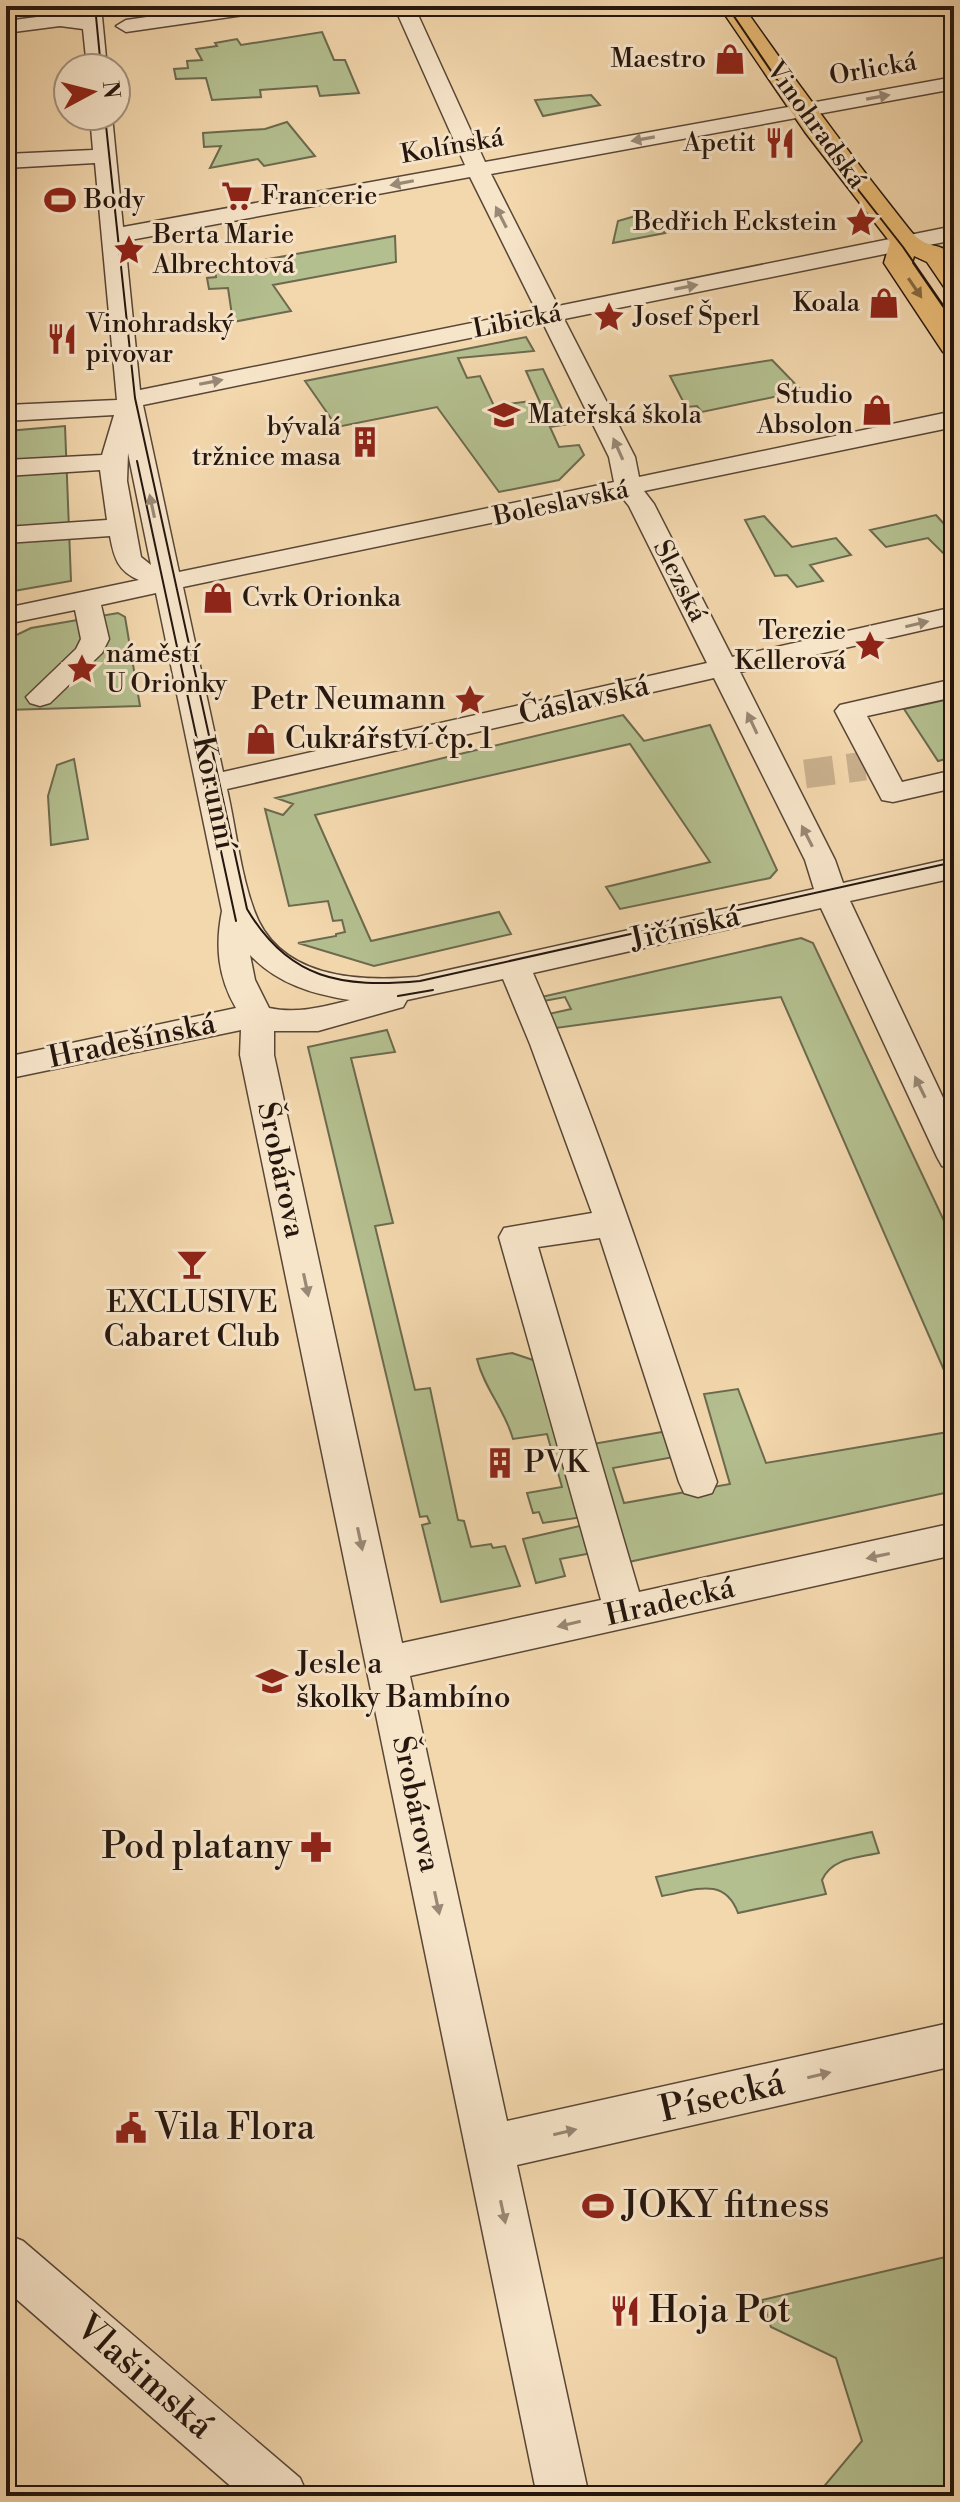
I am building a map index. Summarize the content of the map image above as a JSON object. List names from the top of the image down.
{
  "streets": {
    "main road": ["Vinohradská"],
    "street": [
      "Orlická",
      "Kolínská",
      "Libická",
      "Boleslavská",
      "Slezská",
      "Čáslavská",
      "Korunní",
      "Jičínská",
      "Hradešínská",
      "Šrobárova",
      "Hradecká",
      "Písecká",
      "Vlašimská"
    ]
  },
  "crossings": [
    ["Orlická", "Vinohradská"],
    ["Orlická", "Kolínská"],
    ["Vinohradská", "Kolínská"],
    ["Vinohradská", "Libická"],
    ["Kolínská", "Slezská"],
    ["Kolínská", "Korunní"],
    ["Libická", "Slezská"],
    ["Libická", "Korunní"],
    ["Boleslavská", "Slezská"],
    ["Boleslavská", "Korunní"],
    ["Slezská", "Čáslavská"],
    ["Slezská", "Jičínská"],
    ["Čáslavská", "Korunní"],
    ["Korunní", "Jičínská"],
    ["Korunní", "Hradešínská"],
    ["Korunní", "Šrobárova"],
    ["Jičínská", "Hradešínská"],
    ["Jičínská", "Šrobárova"],
    ["Hradešínská", "Šrobárova"],
    ["Šrobárova", "Hradecká"],
    ["Šrobárova", "Písecká"]
  ],
  "one_way": [
    "Orlická",
    "Libická",
    "Slezská",
    "Šrobárova",
    "Hradecká",
    "Písecká"
  ],
  "places": {
    "shop": [
      "Maestro",
      "Koala",
      "Studio Absolon",
      "Cvrk Orionka",
      "Cukrářství čp. 1"
    ],
    "restaurant": ["Apetit", "Vinohradský pivovar", "Hoja Pot"],
    "supermarket": ["Francerie"],
    "sports": ["Body", "JOKY fitness"],
    "place": [
      "Bedřich Eckstein",
      "Berta Marie Albrechtová",
      "Josef Šperl",
      "Terezie Kellerová",
      "náměstí U Orionky",
      "Petr Neumann"
    ],
    "school or university": ["Mateřská škola", "Jesle a školky Bambíno"],
    "building": ["bývalá tržnice masa", "PVK"],
    "bar": ["EXCLUSIVE Cabaret Club"],
    "pharmacy": ["Pod platany"],
    "public building": ["Vila Flora"]
  },
  "north": "right"
}
